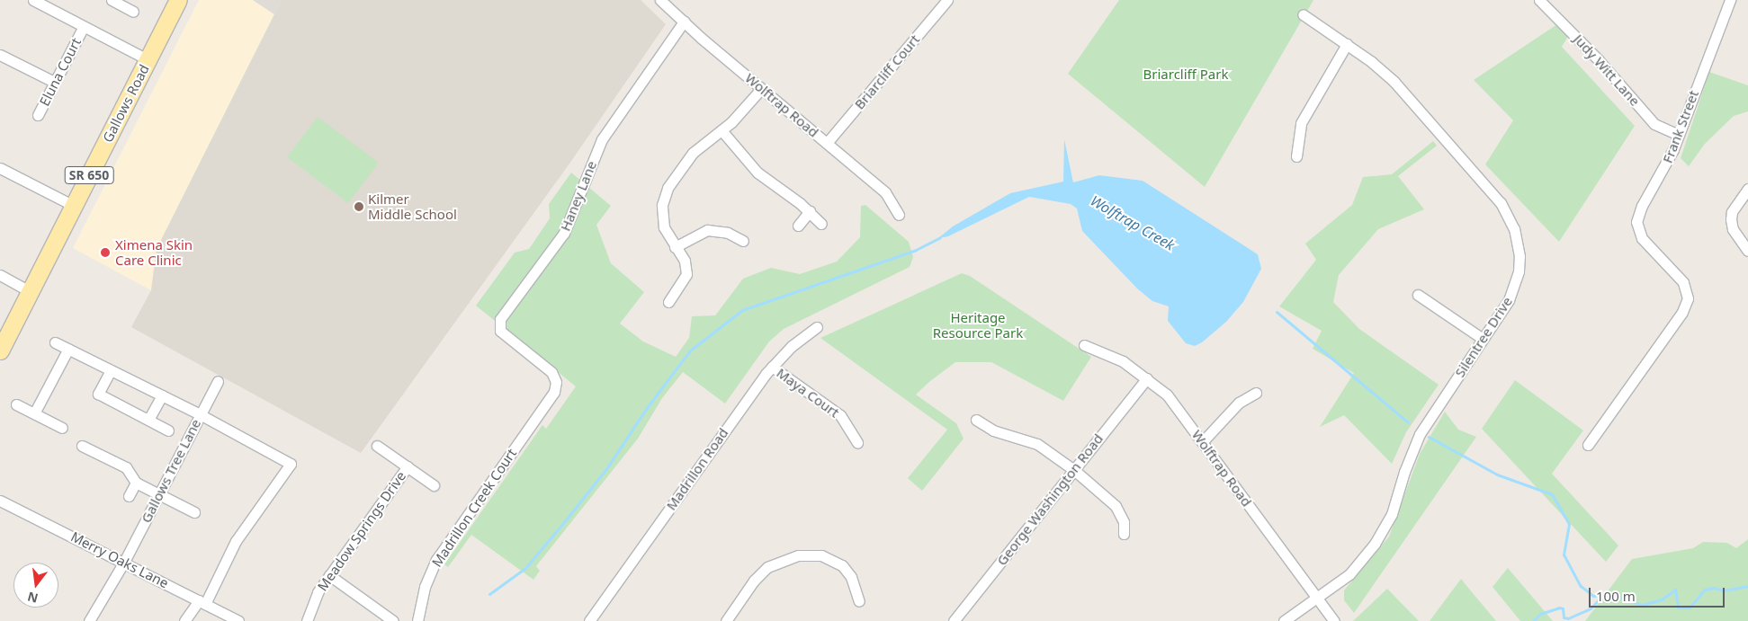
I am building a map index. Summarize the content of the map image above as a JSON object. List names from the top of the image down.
{
  "streets": {
    "main road": ["Gallows Road", "SR 650"],
    "street": [
      "Judy Witt Lane",
      "Eluna Court",
      "Briarcliff Court",
      "Wolftrap Road",
      "Frank Street",
      "Haney Lane",
      "Silentree Drive",
      "Maya Court",
      "Madrillon Road",
      "Gallows Tree Lane",
      "George Washington Road",
      "Madrillon Creek Court",
      "Meadow Springs Drive",
      "Merry Oaks Lane"
    ]
  },
  "crossings": [
    ["Judy Witt Lane", "Frank Street"],
    ["Briarcliff Court", "Wolftrap Road"],
    ["Wolftrap Road", "Haney Lane"],
    ["Wolftrap Road", "Silentree Drive"],
    ["Wolftrap Road", "George Washington Road"],
    ["Haney Lane", "Madrillon Creek Court"],
    ["Maya Court", "Madrillon Road"],
    ["Gallows Tree Lane", "Merry Oaks Lane"]
  ],
  "water": ["Wolftrap Creek"],
  "parks": ["Briarcliff Park", "Heritage Resource Park"],
  "places": ["Kilmer Middle School", "Ximena Skin Care Clinic"],
  "scale_bar": "100 m",
  "north": "bottom"
}
